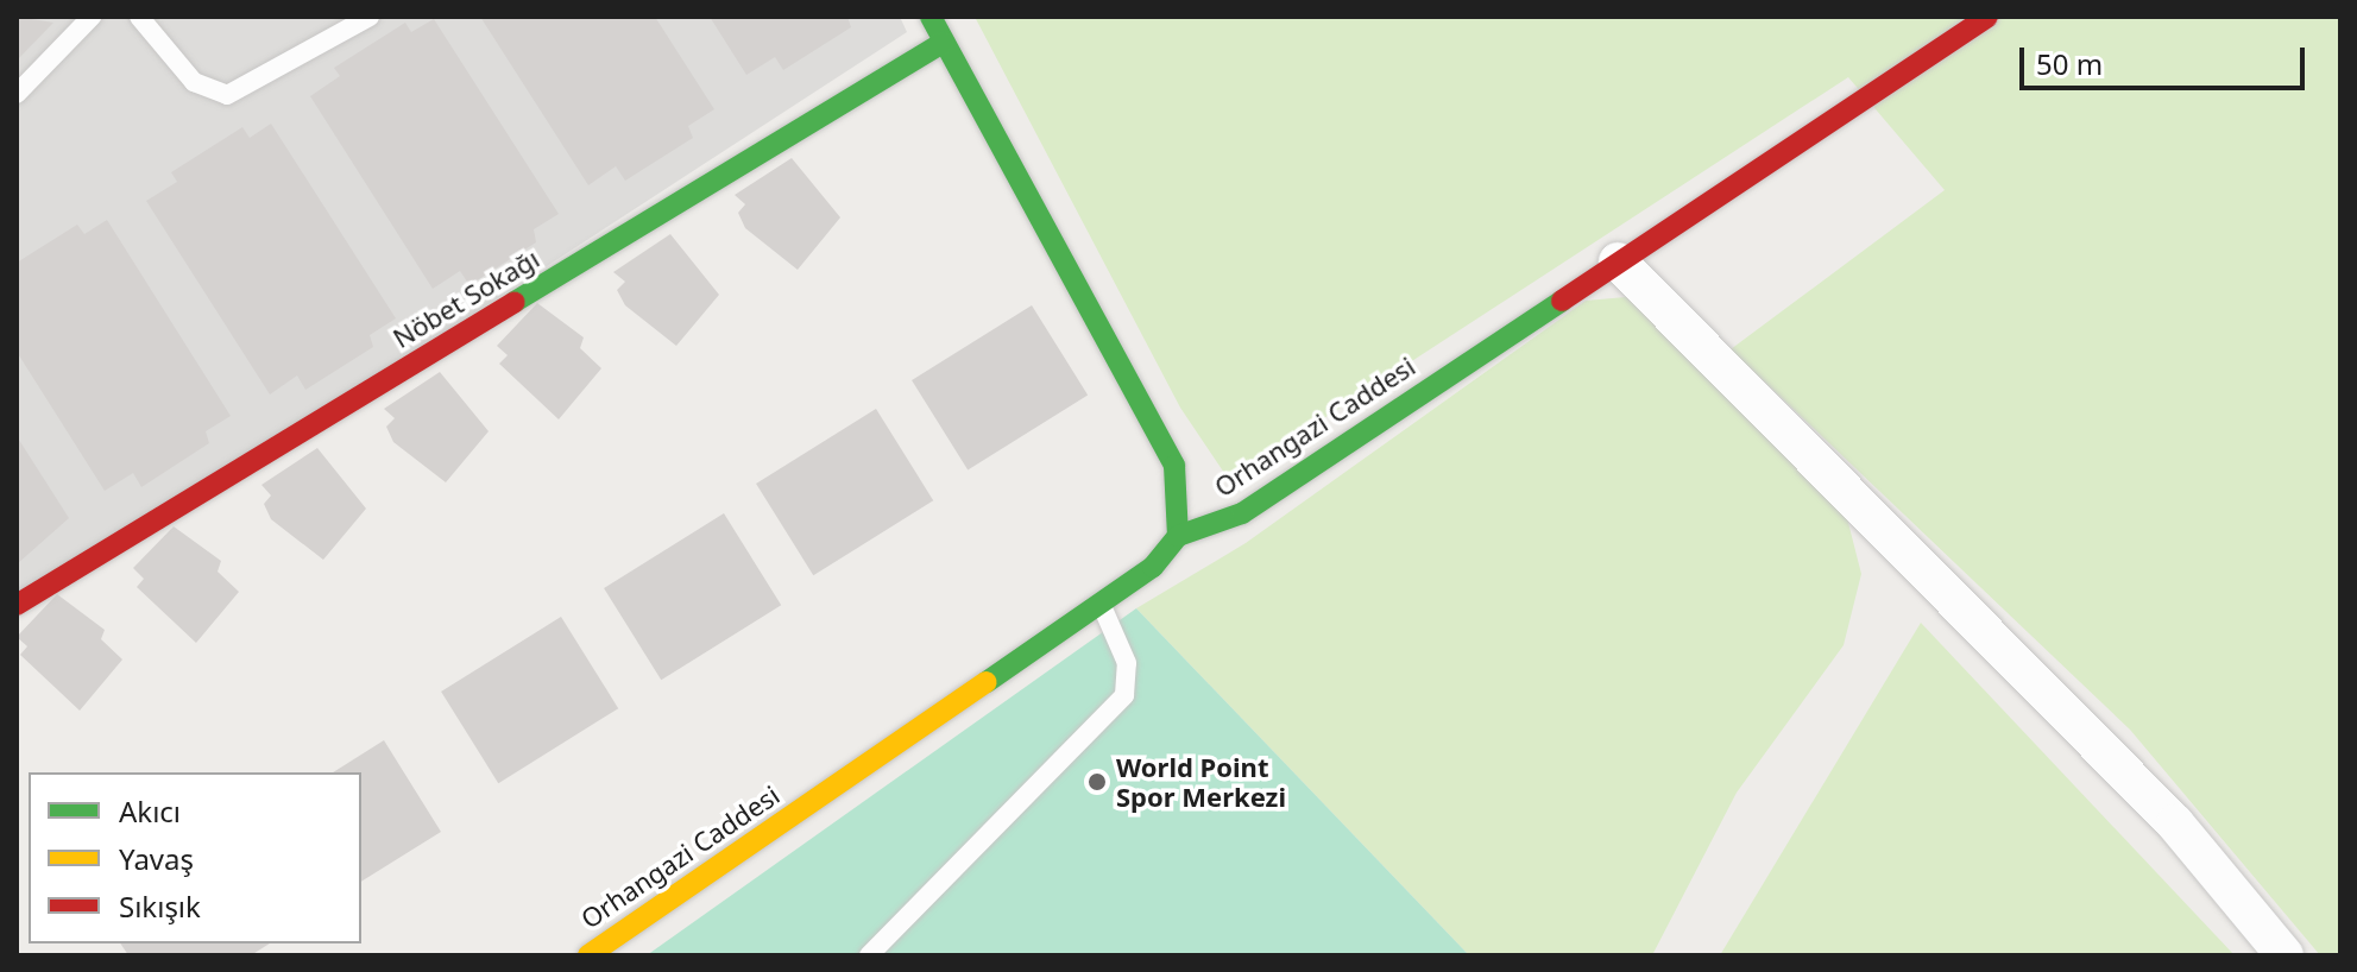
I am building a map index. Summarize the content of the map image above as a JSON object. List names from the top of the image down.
{
  "streets": {
    "street": ["Nöbet Sokağı", "Orhangazi Caddesi"]
  },
  "places": ["World Point Spor Merkezi"],
  "legend": ["Akıcı", "Yavaş", "Sıkışık"],
  "scale_bar": "50 m"
}
